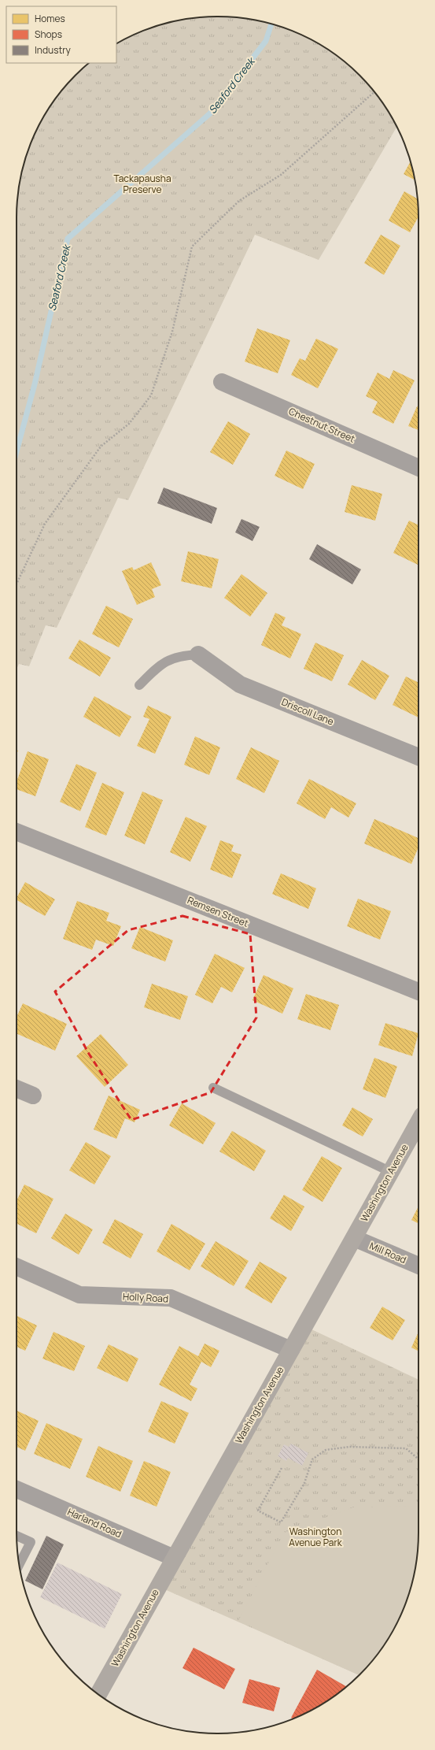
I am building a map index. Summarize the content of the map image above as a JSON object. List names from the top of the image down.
{
  "streets": {
    "street": [
      "Chestnut Street",
      "Driscoll Lane",
      "Remsen Street",
      "Washington Avenue",
      "Mill Road",
      "Holly Road",
      "Harland Road"
    ]
  },
  "crossings": [
    ["Washington Avenue", "Mill Road"],
    ["Washington Avenue", "Holly Road"],
    ["Washington Avenue", "Harland Road"]
  ],
  "water": ["Seaford Creek"],
  "parks": ["Tackapausha Preserve", "Washington Avenue Park"],
  "legend": ["Homes", "Shops", "Industry"]
}
